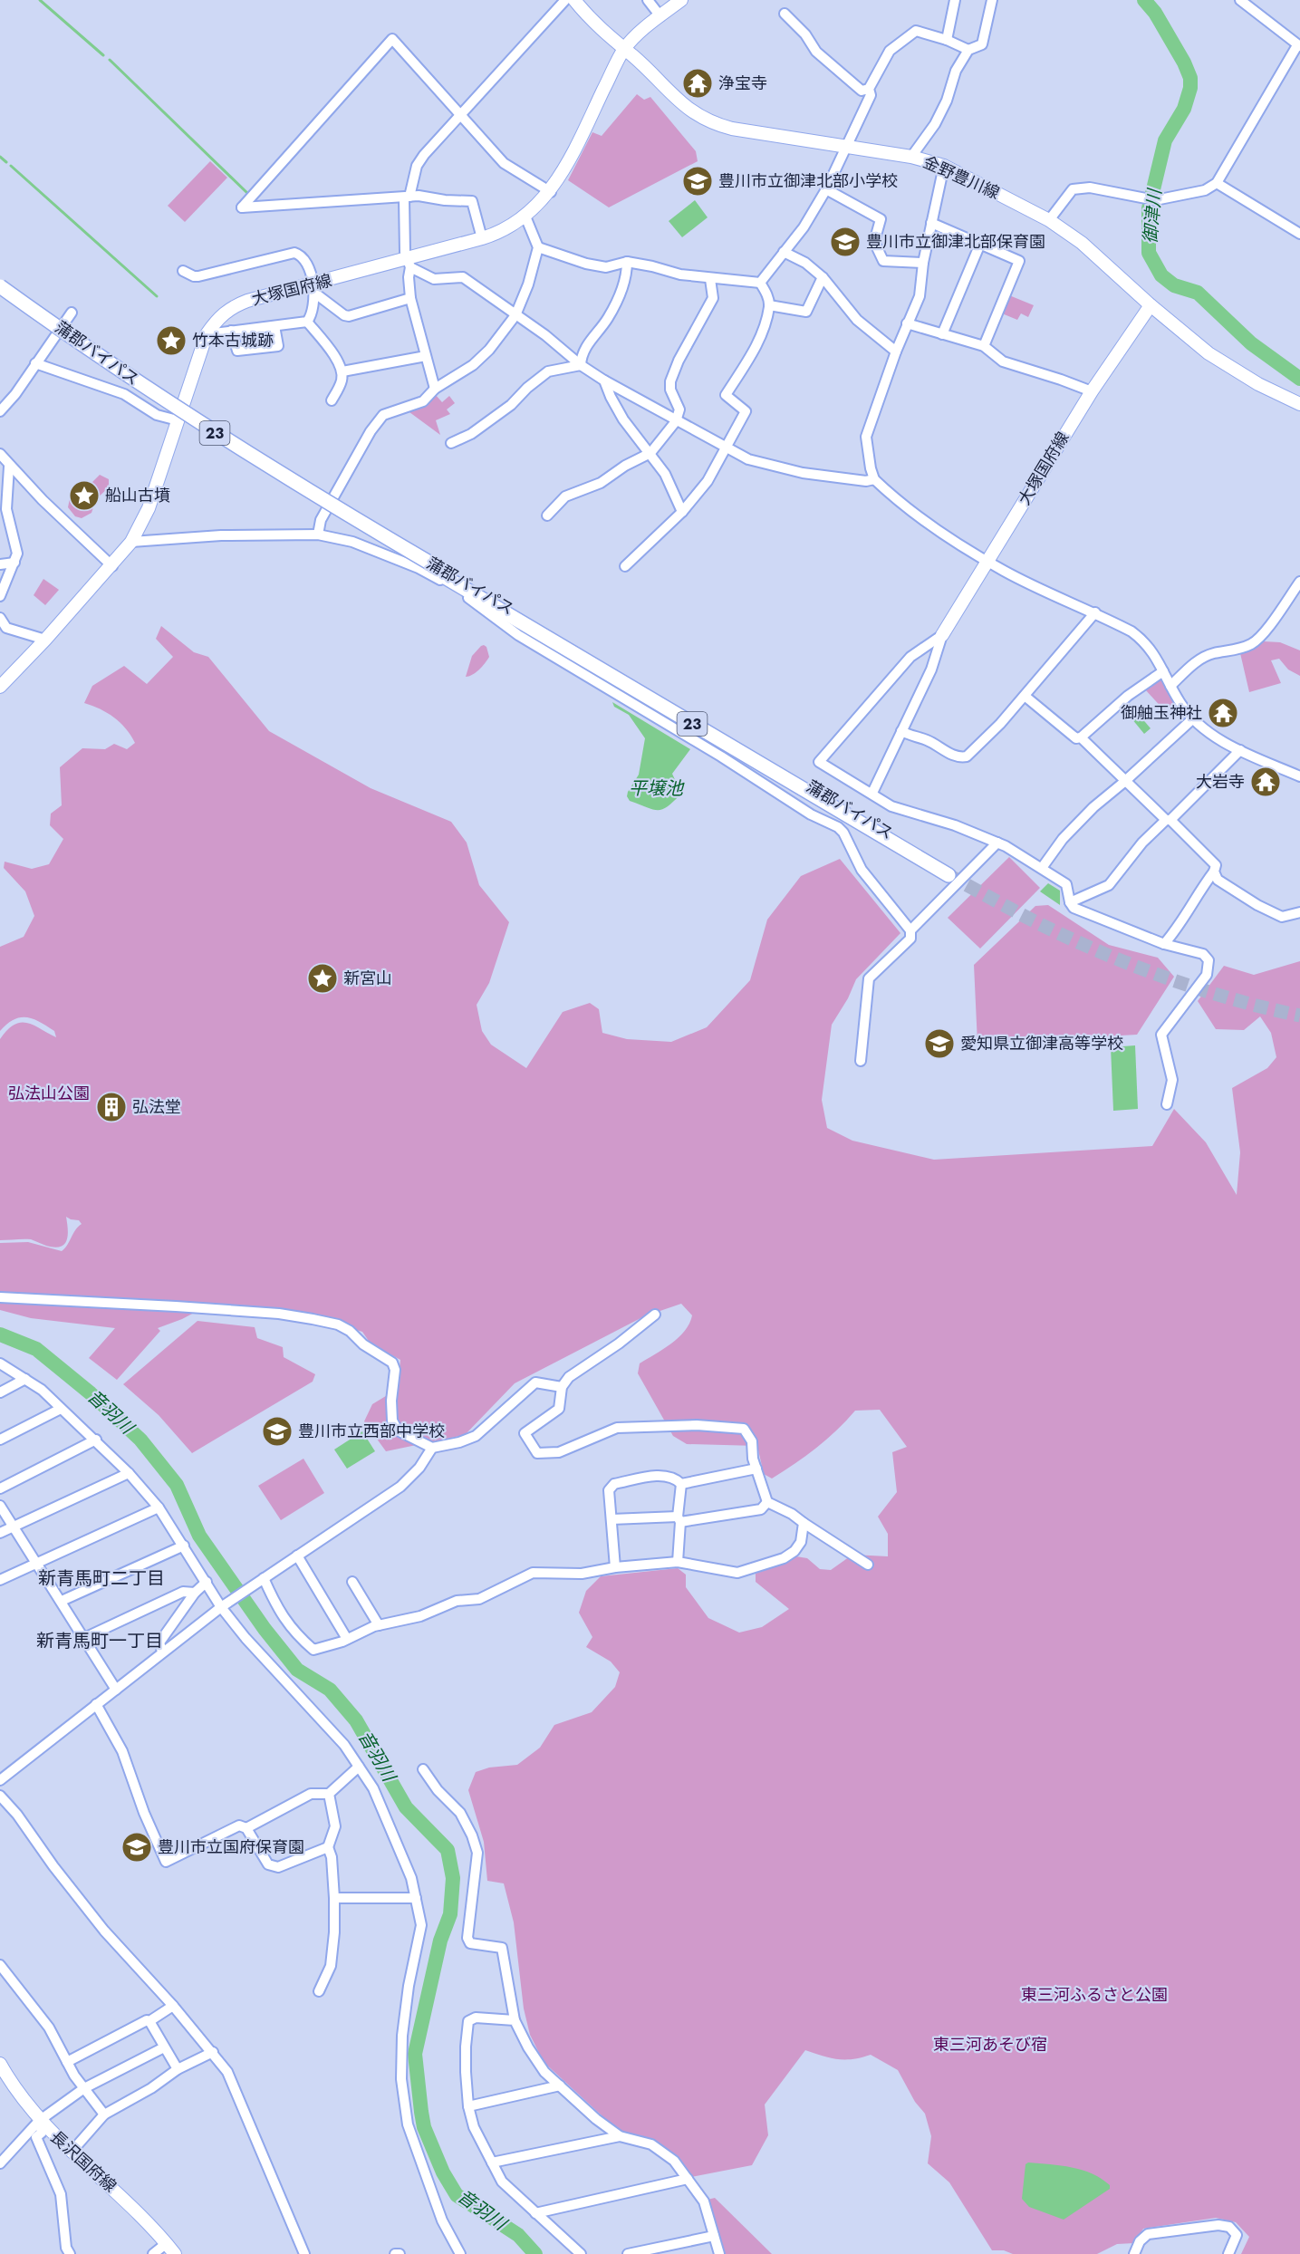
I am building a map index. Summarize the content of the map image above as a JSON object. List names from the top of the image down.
{
  "streets": {
    "highway": ["蒲郡バイパス", "23"],
    "main road": ["金野豊川線", "大塚国府線", "長沢国府線"]
  },
  "crossings": [
    ["金野豊川線", "大塚国府線"]
  ],
  "districts": ["新青馬町二丁目", "新青馬町一丁目"],
  "water": ["御津川", "平壌池", "音羽川"],
  "parks": ["弘法山公園", "東三河ふるさと公園", "東三河あそび宿"],
  "places": {
    "temple": ["浄宝寺", "御舳玉神社", "大岩寺"],
    "school or university": [
      "豊川市立御津北部小学校",
      "豊川市立御津北部保育園",
      "愛知県立御津高等学校",
      "豊川市立西部中学校",
      "豊川市立国府保育園"
    ],
    "place": ["竹本古城跡", "船山古墳", "新宮山"],
    "building": ["弘法堂"]
  }
}
